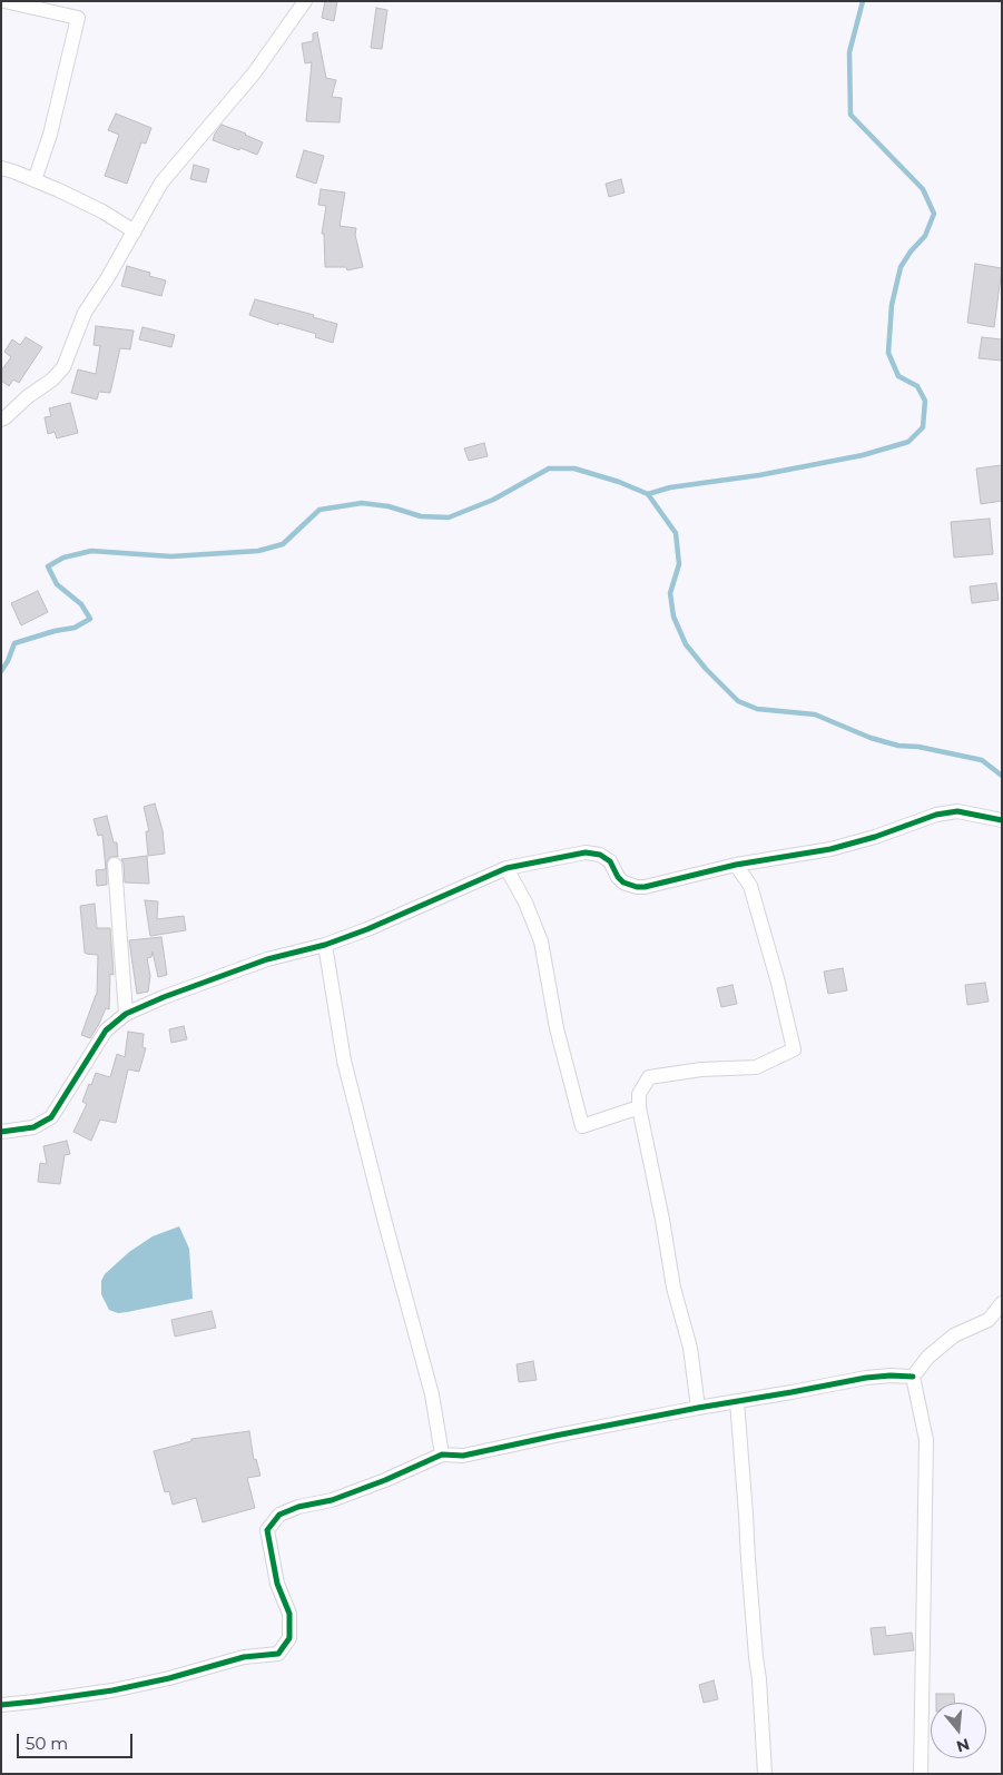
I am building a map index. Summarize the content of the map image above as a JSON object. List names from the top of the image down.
{
  "scale_bar": "50 m",
  "north": "bottom"
}
